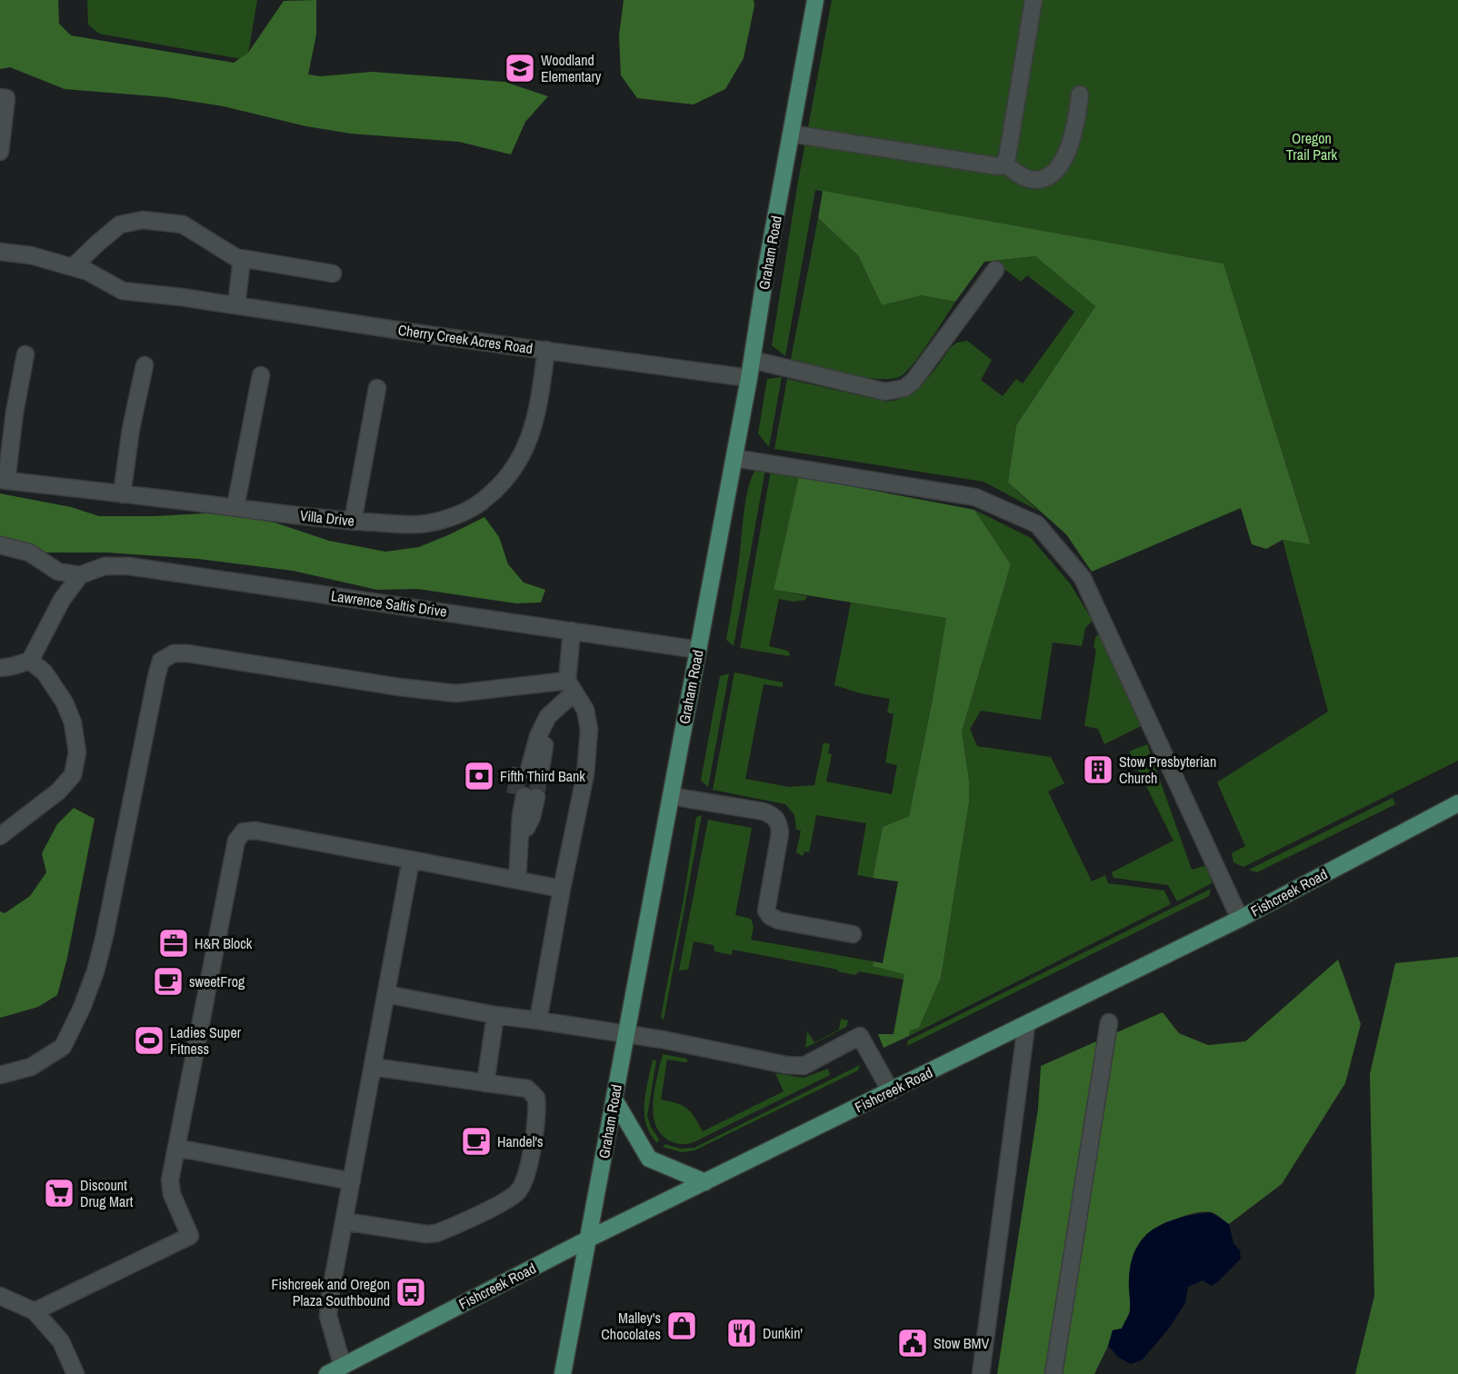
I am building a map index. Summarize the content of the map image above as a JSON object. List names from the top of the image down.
{
  "streets": {
    "main road": ["Graham Road", "Fishcreek Road"],
    "street": ["Cherry Creek Acres Road", "Villa Drive", "Lawrence Saltis Drive"]
  },
  "crossings": [
    ["Graham Road", "Cherry Creek Acres Road"],
    ["Graham Road", "Lawrence Saltis Drive"],
    ["Graham Road", "Fishcreek Road"],
    ["Cherry Creek Acres Road", "Villa Drive"]
  ],
  "parks": ["Oregon Trail Park"],
  "places": {
    "school or university": ["Woodland Elementary"],
    "building": ["Stow Presbyterian Church"],
    "bank": ["Fifth Third Bank"],
    "office": ["H&R Block"],
    "cafe": ["sweetFrog", "Handel's"],
    "sports": ["Ladies Super Fitness"],
    "supermarket": ["Discount Drug Mart"],
    "bus stop": ["Fishcreek and Oregon Plaza Southbound"],
    "shop": ["Malley's Chocolates"],
    "restaurant": ["Dunkin'"],
    "public building": ["Stow BMV"]
  }
}
